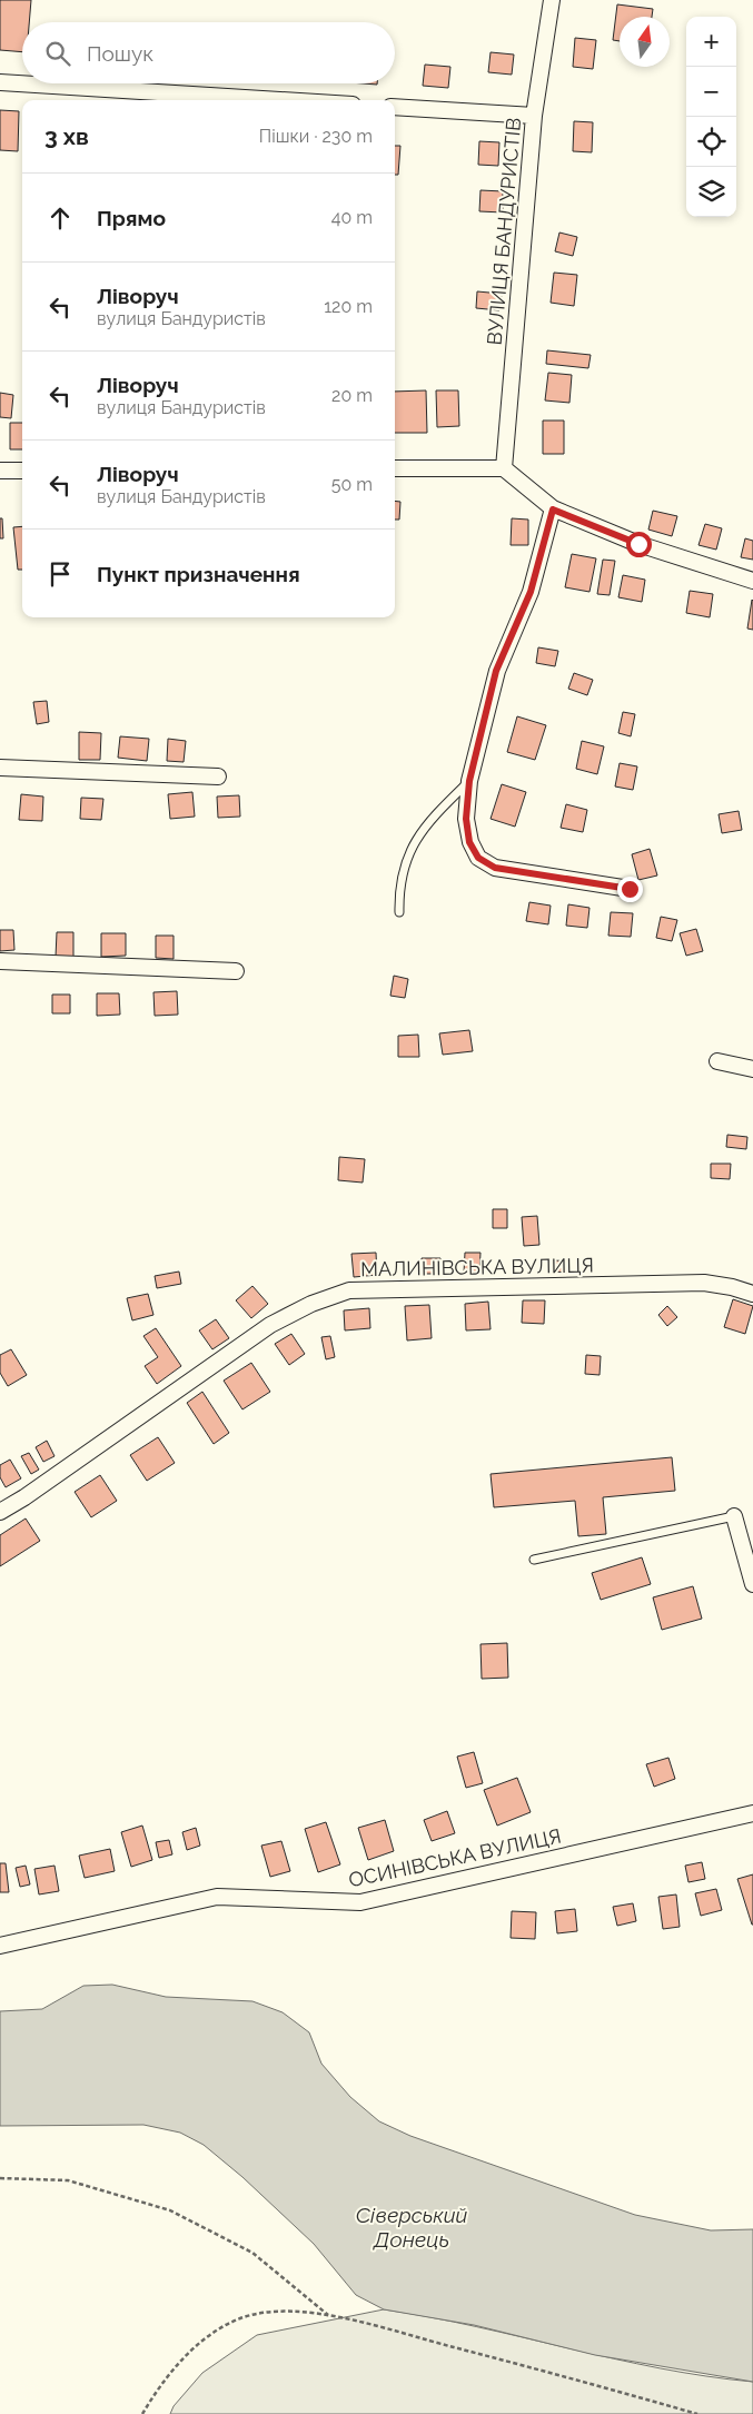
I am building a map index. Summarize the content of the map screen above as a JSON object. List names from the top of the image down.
{
  "streets": {
    "street": ["ВУЛИЦЯ БАНДУРИСТІВ", "МАЛИНІВСЬКА ВУЛИЦЯ", "ОСИНІВСЬКА ВУЛИЦЯ"]
  },
  "water": ["Сіверський Донець"],
  "north": "top",
  "page": {
    "map_buttons": ["+", "−"],
    "search": "Пошук",
    "heading": ["3 хв", "Пішки · 230 m"],
    "list": [
      ["Прямо", "40 m"],
      ["Ліворуч", "вулиця Бандуристів", "120 m"],
      ["Ліворуч", "вулиця Бандуристів", "20 m"],
      ["Ліворуч", "вулиця Бандуристів", "50 m"],
      "Пункт призначення"
    ]
  }
}
